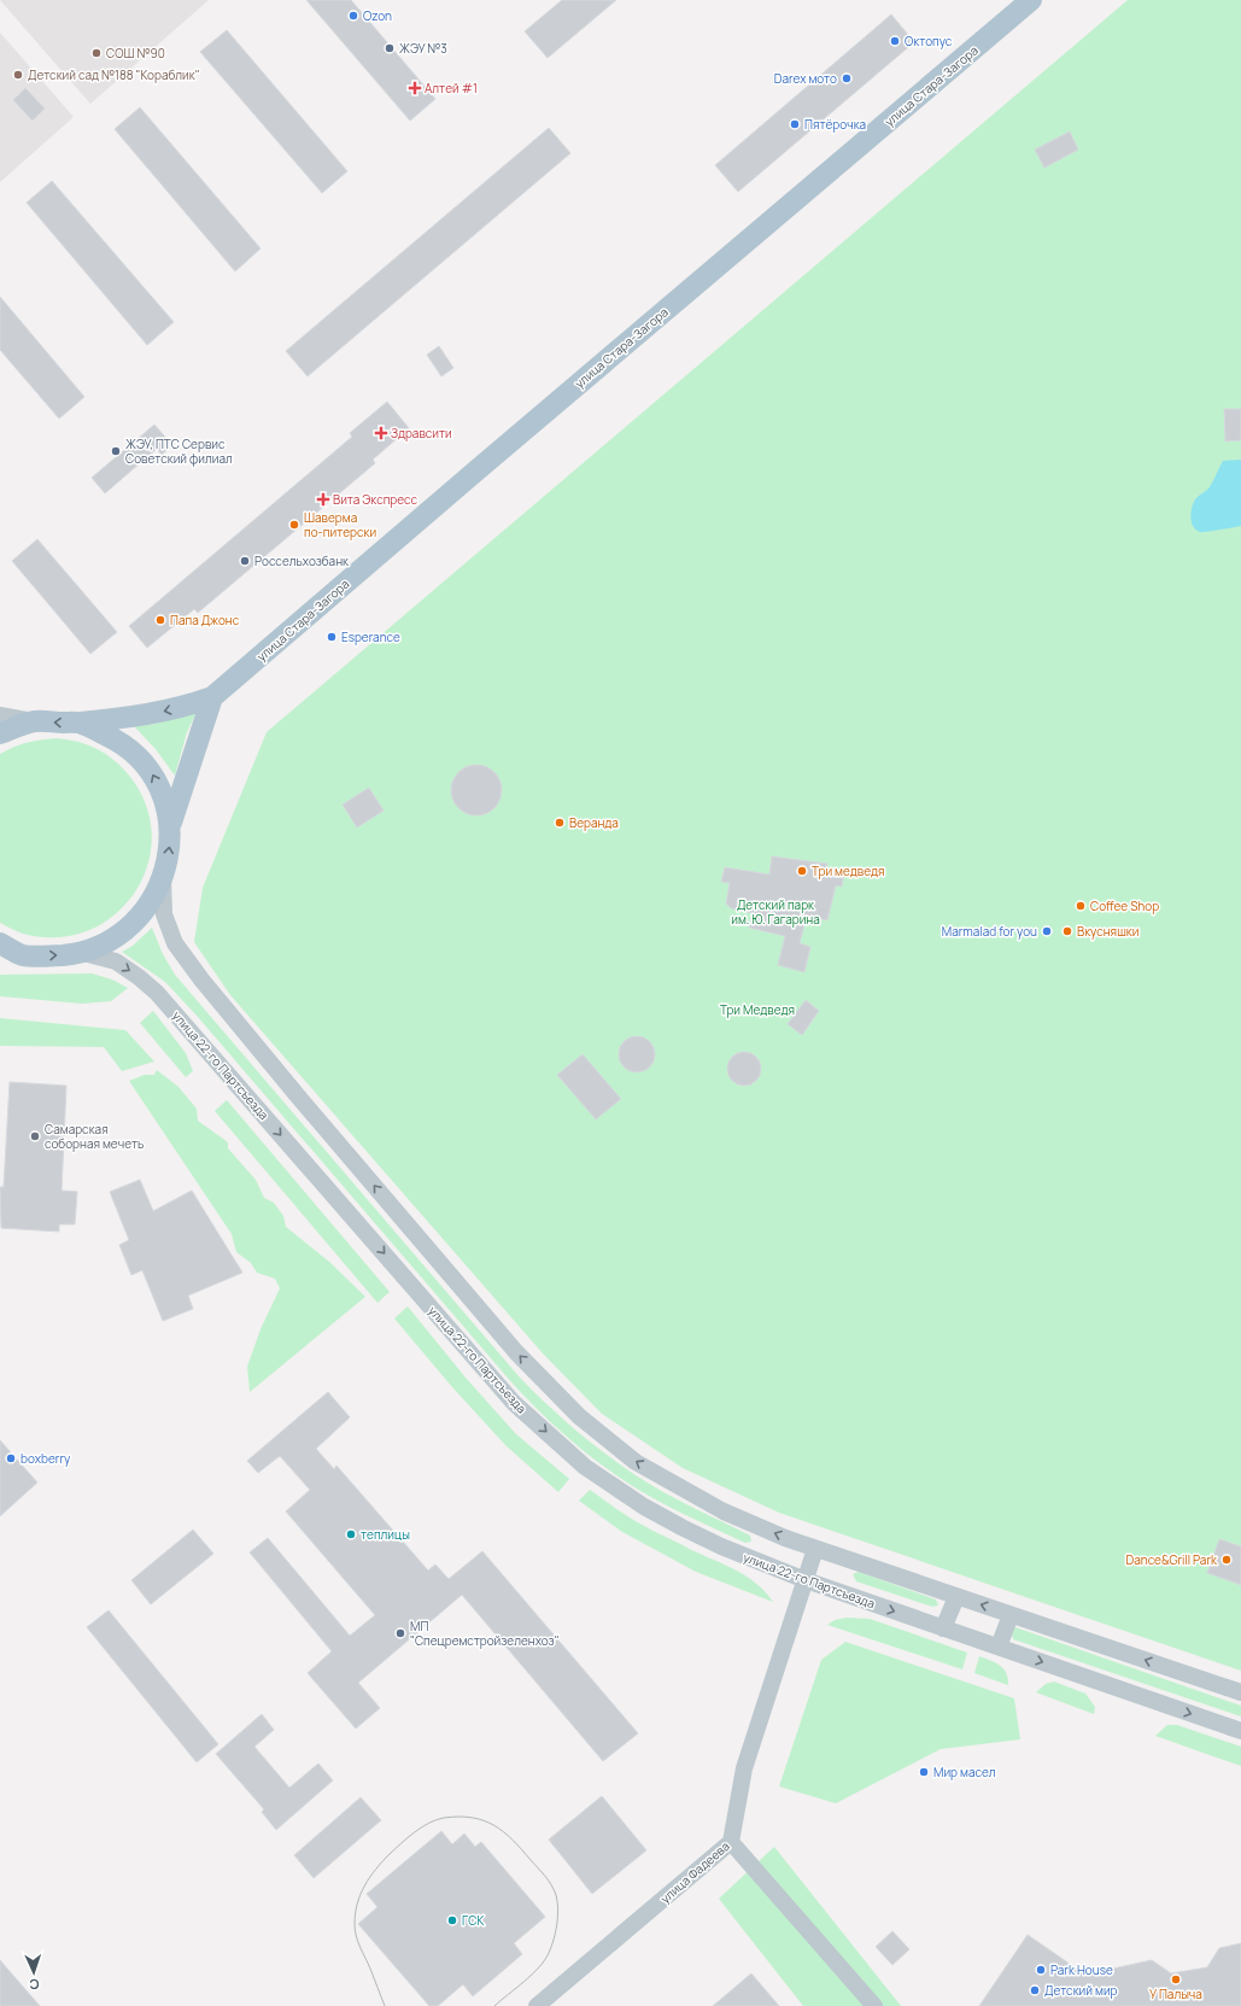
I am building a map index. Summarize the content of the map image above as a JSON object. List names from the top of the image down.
{
  "streets": {
    "main road": ["улица Стара-Загора"],
    "street": ["улица 22-го Партсъезда", "улица Фадеева"]
  },
  "crossings": [
    ["улица 22-го Партсъезда", "улица Фадеева"]
  ],
  "parks": ["Детский парк им. Ю. Гагарина", "Три Медведя"],
  "places": {
    "other": [
      "Ozon",
      "Октопус",
      "ЖЭУ №3",
      "СОШ №90",
      "Детский сад №188 \"Кораблик\"",
      "Darex мото",
      "Пятёрочка",
      "ЖЭУ, ПТС Сервис Советский филиал",
      "Шаверма по-питерски",
      "Россельхозбанк",
      "Папа Джонс",
      "Esperance",
      "Веранда",
      "Три медведя",
      "Coffee Shop",
      "Marmalad for you",
      "Вкусняшки",
      "Самарская соборная мечеть",
      "boxberry",
      "теплицы",
      "Dance&Grill Park",
      "МП \"Спецремстройзеленхоз\"",
      "Мир масел",
      "ГСК",
      "Park House",
      "У Палыча",
      "Детский мир"
    ],
    "health": ["Алтей #1", "Здравсити", "Вита Экспресс"]
  },
  "north": "bottom"
}
